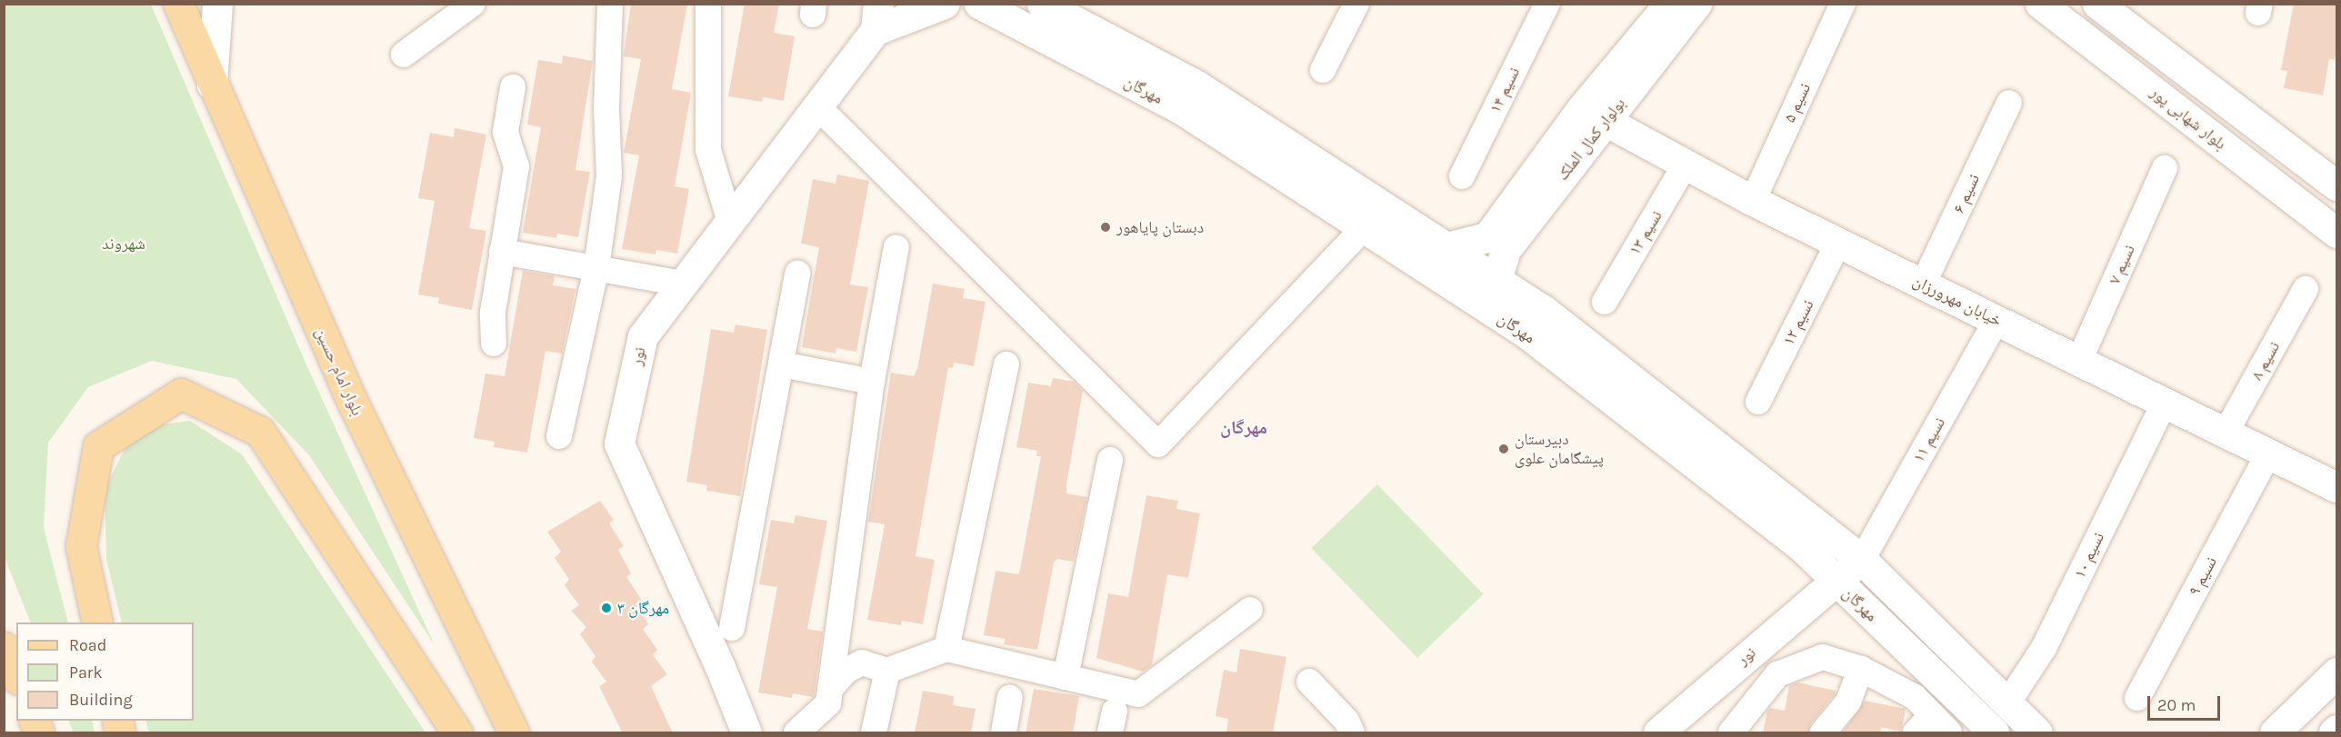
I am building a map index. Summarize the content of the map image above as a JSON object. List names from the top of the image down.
{
  "streets": {
    "main road": ["بلوار امام حسین"],
    "street": [
      "مهرگان",
      "نسیم ۱۴",
      "نسیم ۵",
      "بلوار شهابی پور",
      "بولوار کمال الملک",
      "نسیم ۶",
      "نسیم ۱۳",
      "نسیم ۷",
      "خیابان مهرورزان",
      "نسیم ۱۲",
      "نور",
      "نسیم ۸",
      "نسیم ۱۱",
      "نسیم ۱۰",
      "نسیم ۹"
    ]
  },
  "crossings": [
    ["مهرگان", "بولوار کمال الملک"],
    ["مهرگان", "نور"],
    ["مهرگان", "نسیم ۱۱"],
    ["مهرگان", "نسیم ۱۰"],
    ["نسیم ۵", "خیابان مهرورزان"],
    ["بولوار کمال الملک", "خیابان مهرورزان"],
    ["نسیم ۶", "خیابان مهرورزان"],
    ["نسیم ۱۳", "خیابان مهرورزان"],
    ["نسیم ۷", "خیابان مهرورزان"],
    ["خیابان مهرورزان", "نسیم ۱۲"],
    ["خیابان مهرورزان", "نسیم ۸"],
    ["خیابان مهرورزان", "نسیم ۱۱"],
    ["خیابان مهرورزان", "نسیم ۱۰"],
    ["خیابان مهرورزان", "نسیم ۹"],
    ["نور", "نسیم ۱۱"]
  ],
  "districts": ["مهرگان"],
  "parks": ["شهروند"],
  "places": ["دبستان پایاهور", "دبیرستان پیشگامان علوی", "مهرگان ۳"],
  "legend": ["Road", "Park", "Building"],
  "scale_bar": "20 m"
}
